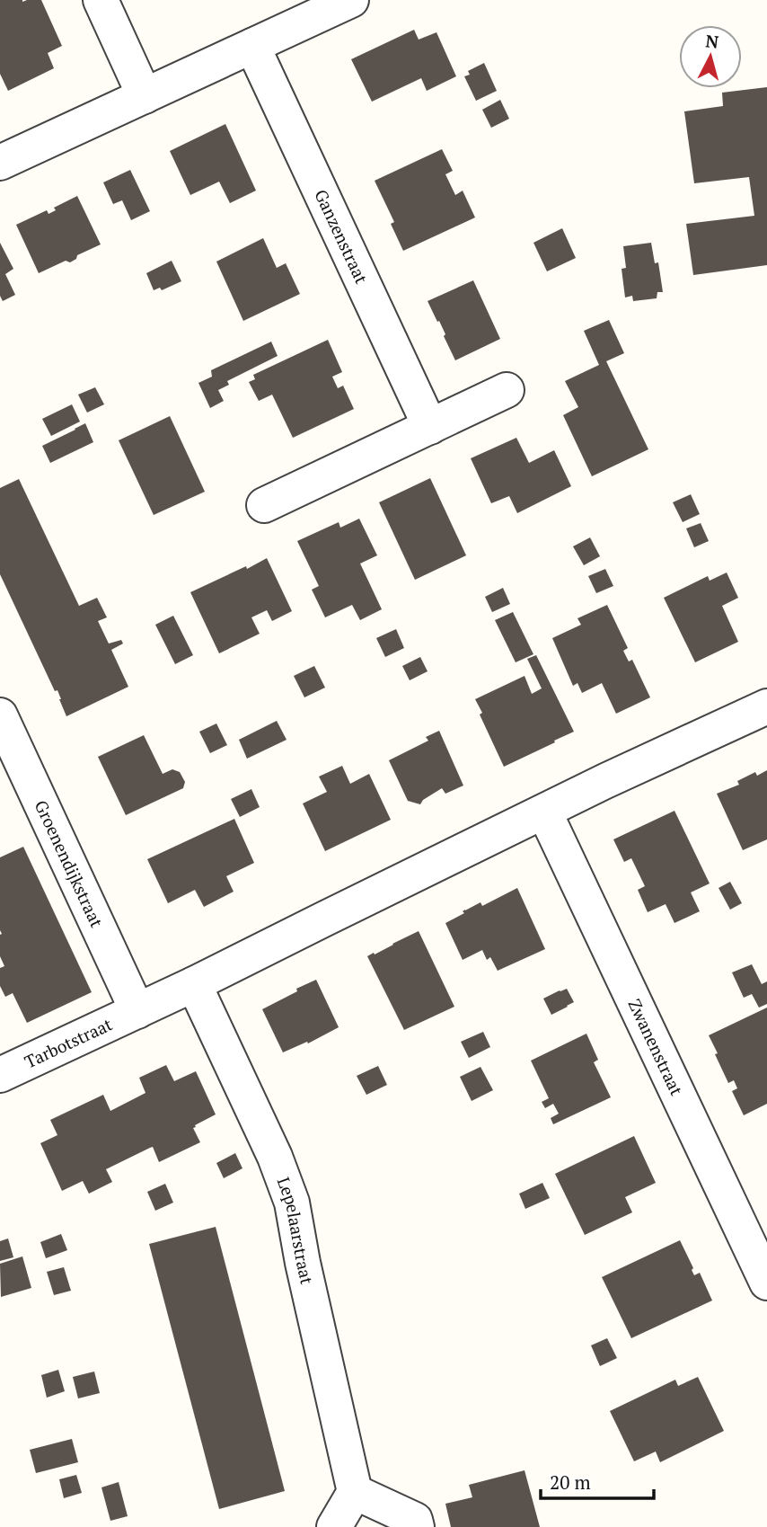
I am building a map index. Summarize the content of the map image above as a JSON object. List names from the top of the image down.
{
  "streets": {
    "street": [
      "Ganzenstraat",
      "Groenendijkstraat",
      "Tarbotstraat",
      "Zwanenstraat",
      "Lepelaarstraat"
    ]
  },
  "crossings": [
    ["Groenendijkstraat", "Tarbotstraat"]
  ],
  "scale_bar": "20 m",
  "north": "top"
}
